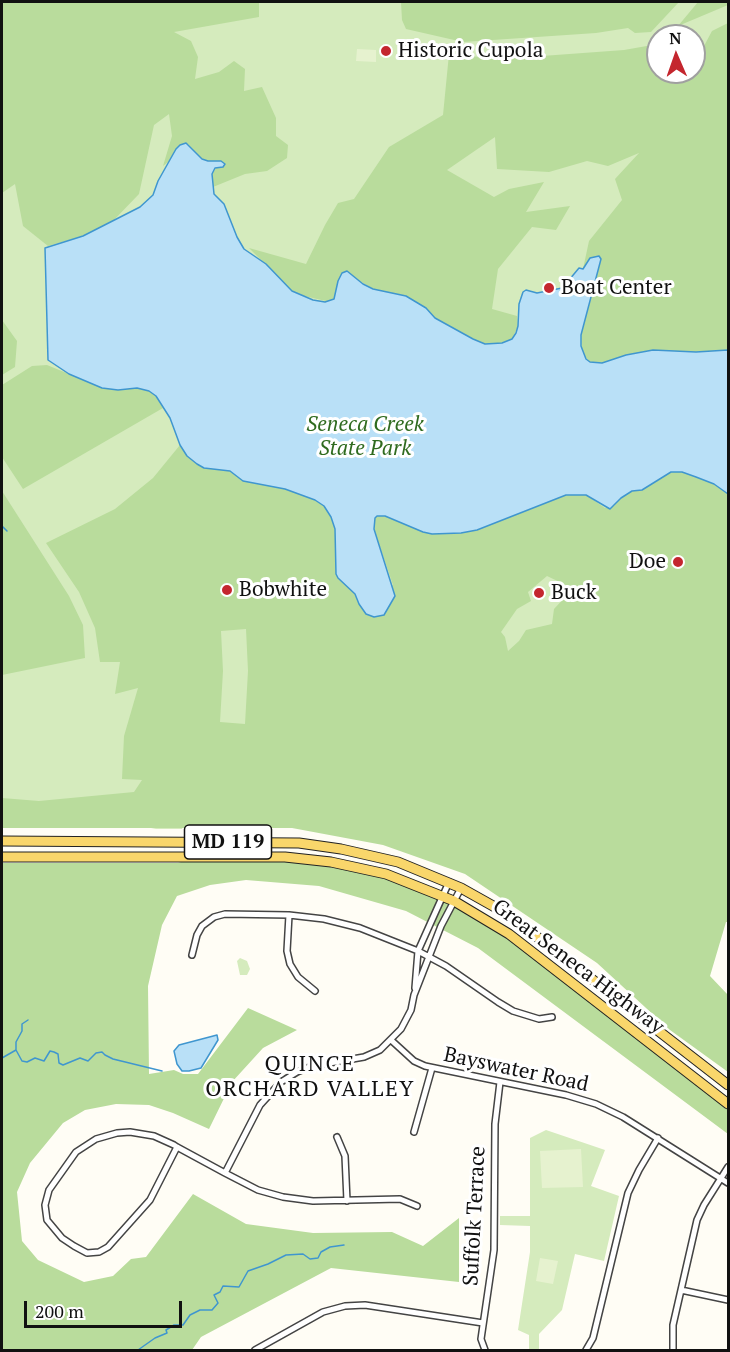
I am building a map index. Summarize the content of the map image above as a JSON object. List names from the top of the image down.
{
  "streets": {
    "main road": ["MD 119", "Great Seneca Highway"],
    "street": ["Bayswater Road", "Suffolk Terrace"]
  },
  "crossings": [
    ["Bayswater Road", "Suffolk Terrace"]
  ],
  "districts": ["QUINCE ORCHARD VALLEY"],
  "parks": ["Seneca Creek State Park"],
  "places": [
    "Historic Cupola",
    "Boat Center",
    "Doe",
    "Bobwhite",
    "Buck"
  ],
  "scale_bar": "200 m",
  "north": "top"
}
